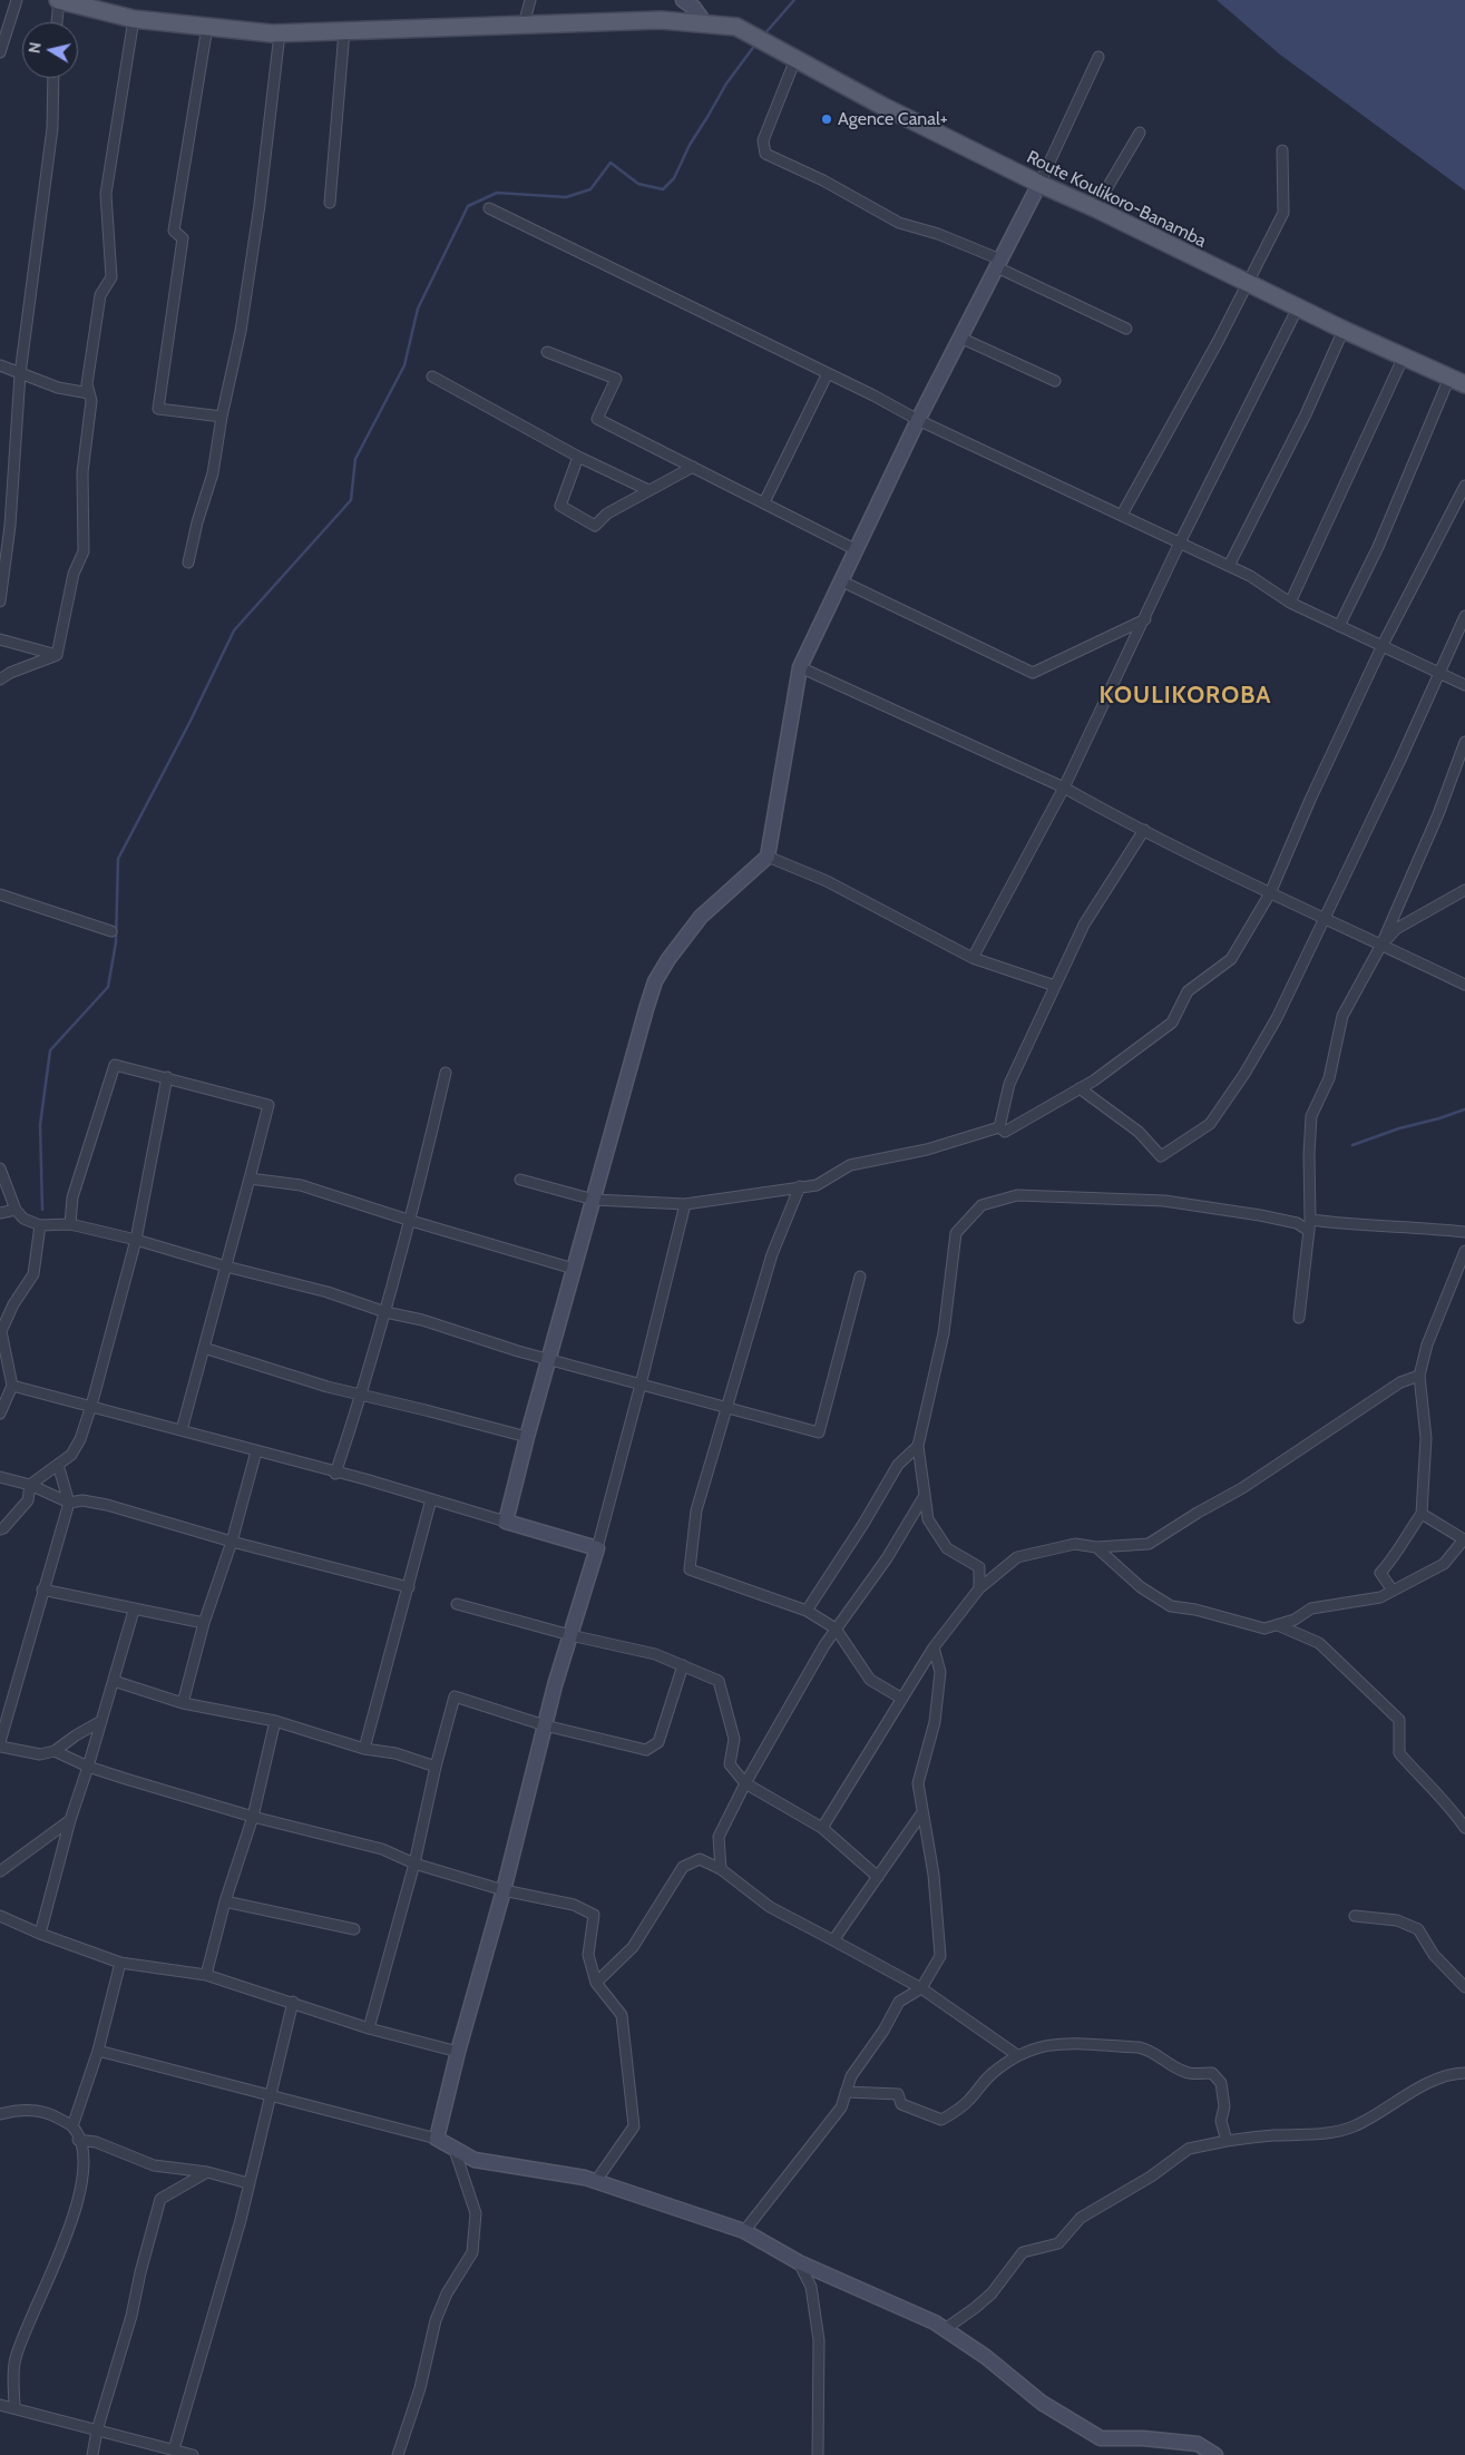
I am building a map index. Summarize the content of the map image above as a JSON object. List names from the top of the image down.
{
  "streets": {
    "main road": ["Route Koulikoro-Banamba"]
  },
  "districts": ["KOULIKOROBA"],
  "places": ["Agence Canal+"],
  "north": "left"
}
